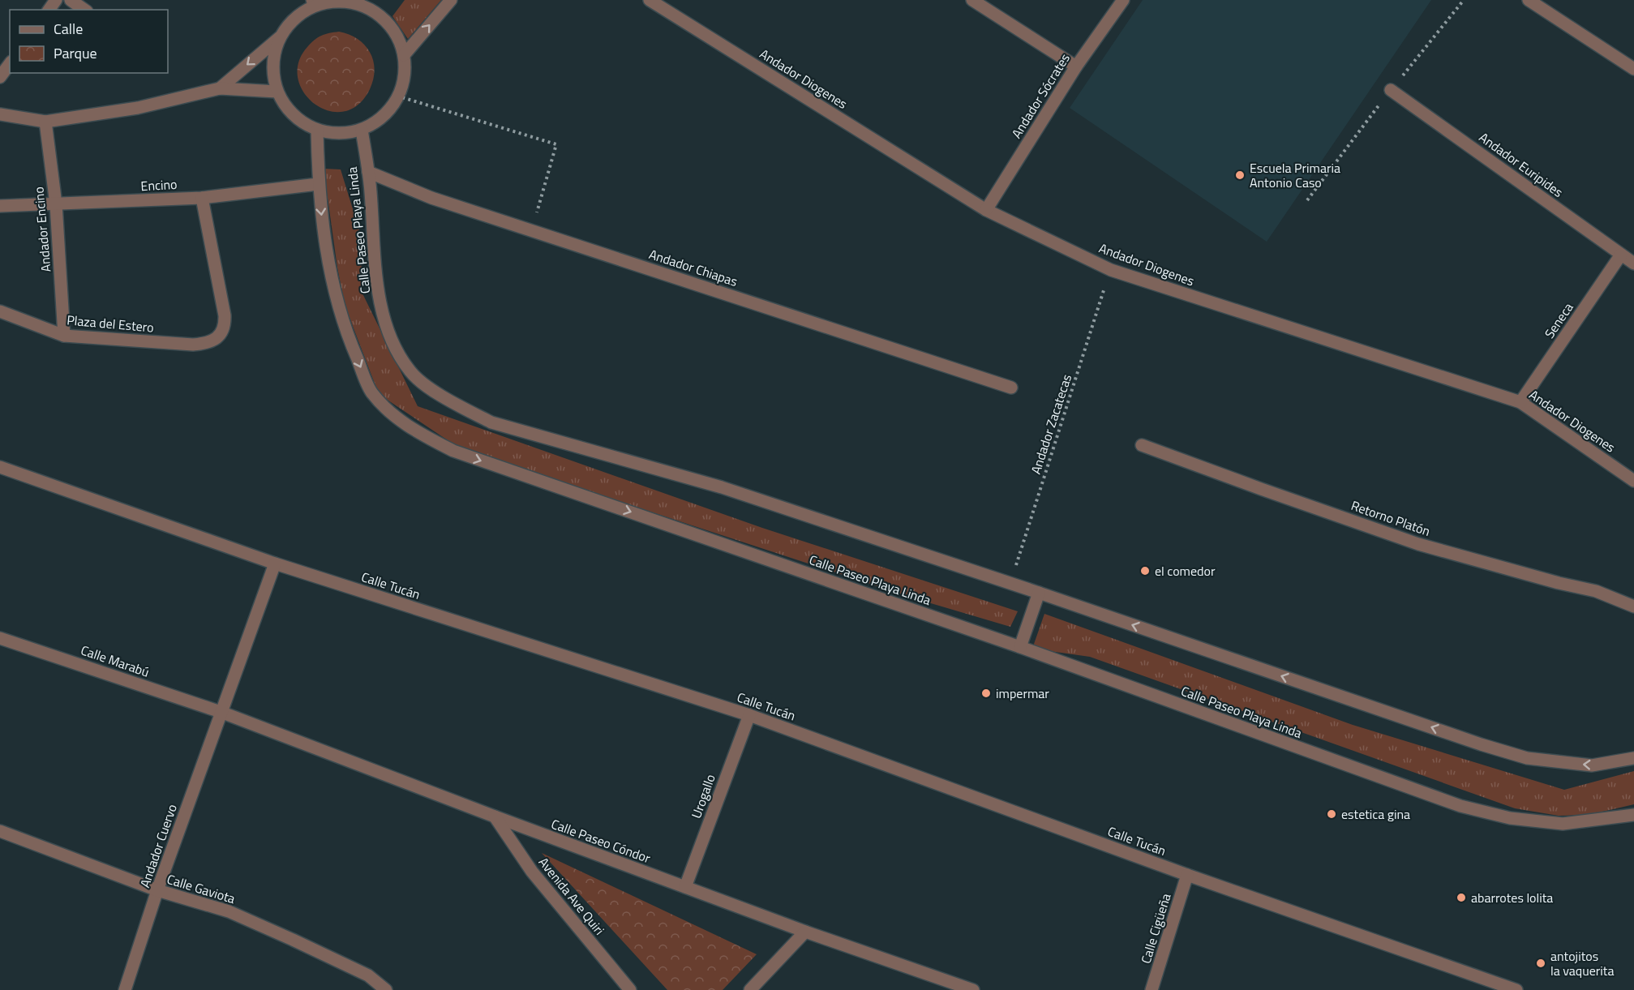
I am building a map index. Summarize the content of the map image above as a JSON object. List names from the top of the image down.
{
  "streets": {
    "street": [
      "Andador Diogenes",
      "Andador Sócrates",
      "Andador Euripides",
      "Encino",
      "Andador Encino",
      "Calle Paseo Playa Linda",
      "Andador Chiapas",
      "Seneca",
      "Plaza del Estero",
      "Retorno Platón",
      "Calle Tucán",
      "Calle Marabú",
      "Urogallo",
      "Calle Paseo Cóndor",
      "Andador Cuervo",
      "Calle Gaviota",
      "Avenida Ave Quiri",
      "Calle Cigüeña"
    ],
    "path": ["Andador Zacatecas"]
  },
  "crossings": [
    ["Andador Diogenes", "Andador Sócrates"],
    ["Andador Diogenes", "Seneca"],
    ["Andador Diogenes", "Andador Zacatecas"],
    ["Andador Euripides", "Seneca"],
    ["Encino", "Andador Encino"],
    ["Encino", "Calle Paseo Playa Linda"],
    ["Encino", "Plaza del Estero"],
    ["Andador Encino", "Plaza del Estero"],
    ["Calle Paseo Playa Linda", "Andador Chiapas"],
    ["Calle Paseo Playa Linda", "Andador Zacatecas"],
    ["Calle Tucán", "Urogallo"],
    ["Calle Tucán", "Andador Cuervo"],
    ["Calle Tucán", "Calle Cigüeña"],
    ["Calle Marabú", "Calle Paseo Cóndor"],
    ["Calle Marabú", "Andador Cuervo"],
    ["Urogallo", "Calle Paseo Cóndor"],
    ["Calle Paseo Cóndor", "Andador Cuervo"],
    ["Calle Paseo Cóndor", "Avenida Ave Quiri"],
    ["Andador Cuervo", "Calle Gaviota"]
  ],
  "places": [
    "Escuela Primaria Antonio Caso",
    "el comedor",
    "impermar",
    "estetica gina",
    "abarrotes lolita",
    "antojitos la vaquerita"
  ],
  "legend": ["Calle", "Parque"]
}
